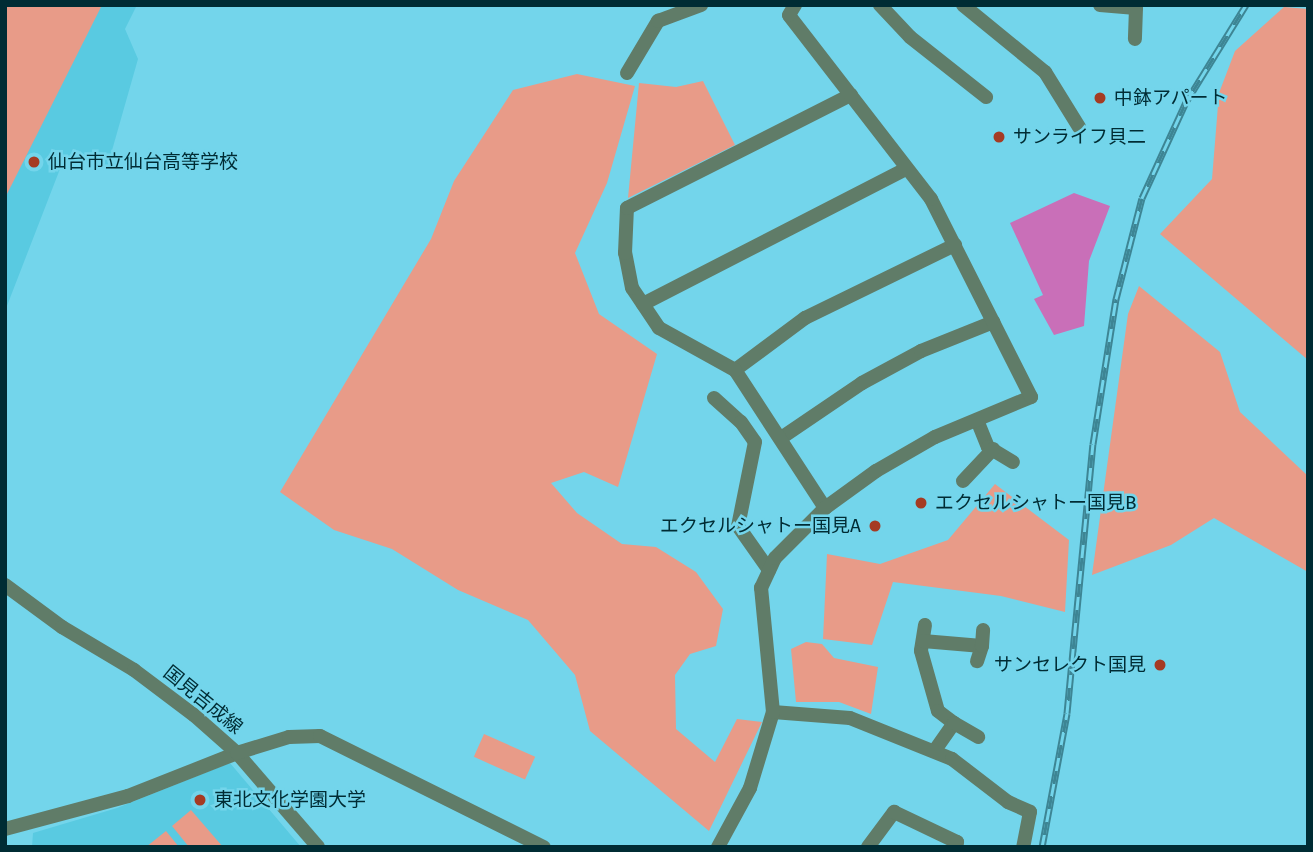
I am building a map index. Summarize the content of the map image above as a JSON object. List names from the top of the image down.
{
  "streets": {
    "street": ["国見吉成線"]
  },
  "places": [
    "中鉢アパート",
    "サンライフ貝二",
    "仙台市立仙台高等学校",
    "エクセルシャトー国見B",
    "エクセルシャトー国見A",
    "サンセレクト国見",
    "東北文化学園大学"
  ]
}
